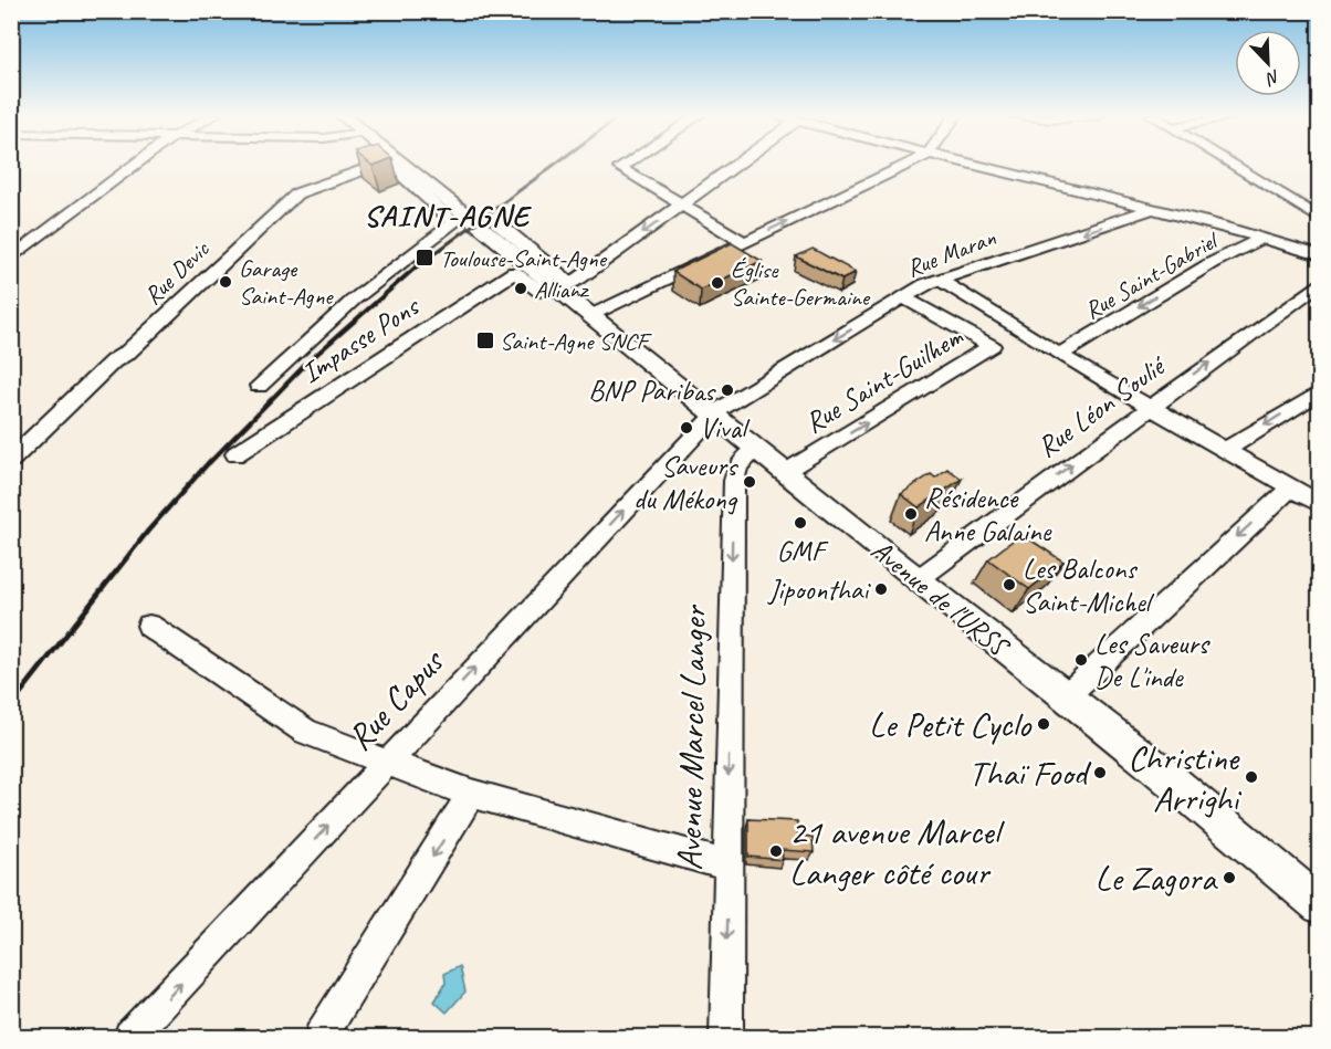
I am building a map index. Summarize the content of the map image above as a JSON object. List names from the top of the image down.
{
  "streets": {
    "main road": ["Avenue de l'URSS"],
    "street": [
      "Rue Maran",
      "Rue Devic",
      "Rue Saint-Gabriel",
      "Impasse Pons",
      "Rue Saint-Guilhem",
      "Rue Léon Soulié",
      "Rue Capus",
      "Avenue Marcel Langer"
    ]
  },
  "crossings": [
    ["Rue Maran", "Rue Saint-Guilhem"],
    ["Rue Maran", "Avenue de l'URSS"],
    ["Rue Maran", "Rue Capus"],
    ["Impasse Pons", "Avenue de l'URSS"],
    ["Rue Saint-Guilhem", "Avenue de l'URSS"],
    ["Rue Léon Soulié", "Avenue de l'URSS"],
    ["Avenue de l'URSS", "Rue Capus"],
    ["Avenue de l'URSS", "Avenue Marcel Langer"]
  ],
  "one_way": ["Avenue Marcel Langer"],
  "districts": ["SAINT-AGNE"],
  "places": {
    "transit": ["Toulouse-Saint-Agne", "Saint-Agne SNCF"],
    "other": [
      "Garage Saint-Agne",
      "Église Sainte-Germaine",
      "Allianz",
      "BNP Paribas",
      "Vival",
      "Saveurs du Mékong",
      "Résidence Anne Galaine",
      "GMF",
      "Les Balcons Saint-Michel",
      "Jipoonthai",
      "Les Saveurs De L'inde",
      "Le Petit Cyclo",
      "Thaï Food",
      "Christine Arrighi",
      "21 avenue Marcel Langer côté cour",
      "Le Zagora"
    ]
  },
  "north": "bottom right"
}
